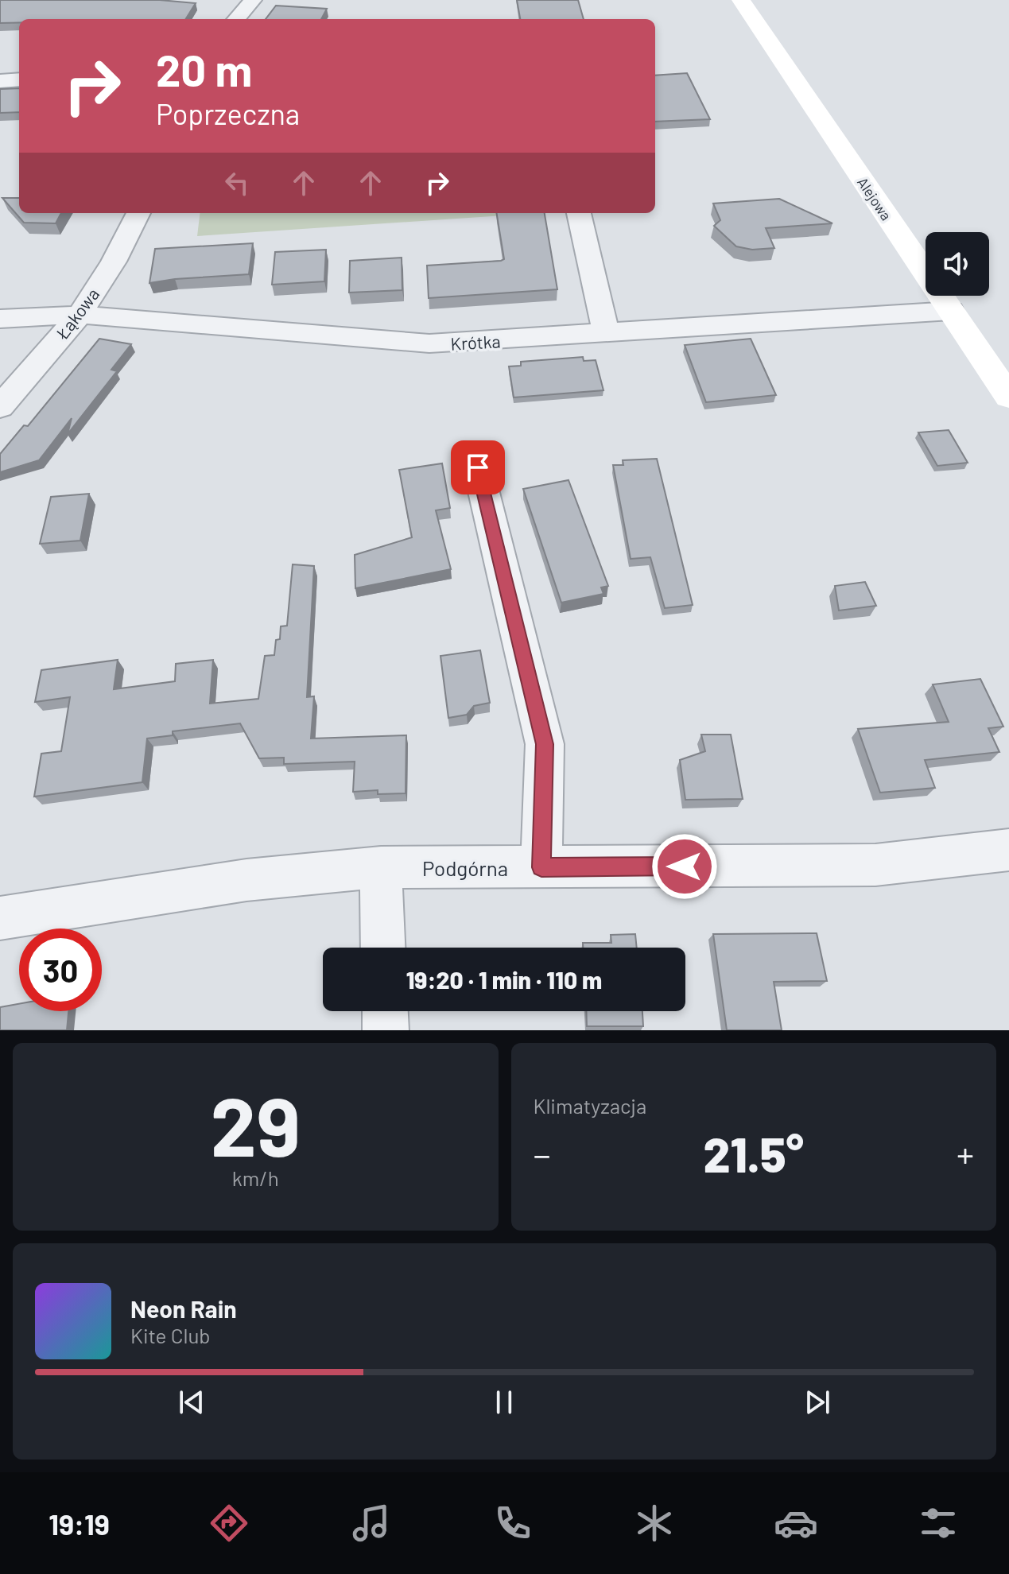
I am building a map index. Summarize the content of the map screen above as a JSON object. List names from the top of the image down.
{
  "streets": {
    "street": [
      "Alejowa",
      "Łąkowa",
      "Krótka",
      "Podgórna"
    ]
  },
  "crossings": [
    ["Alejowa", "Krótka"],
    ["Łąkowa", "Krótka"]
  ],
  "page": {
    "turn": ["20 m", "Poprzeczna"],
    "limit": "30",
    "trip": "19:20 · 1 min · 110 m",
    "tile": [
      ["29", "km/h"],
      "Klimatyzacja"
    ],
    "heat": ["−", "21.5°", "+"],
    "song": ["Neon Rain", "Kite Club"],
    "tabs": "19:19"
  }
}
